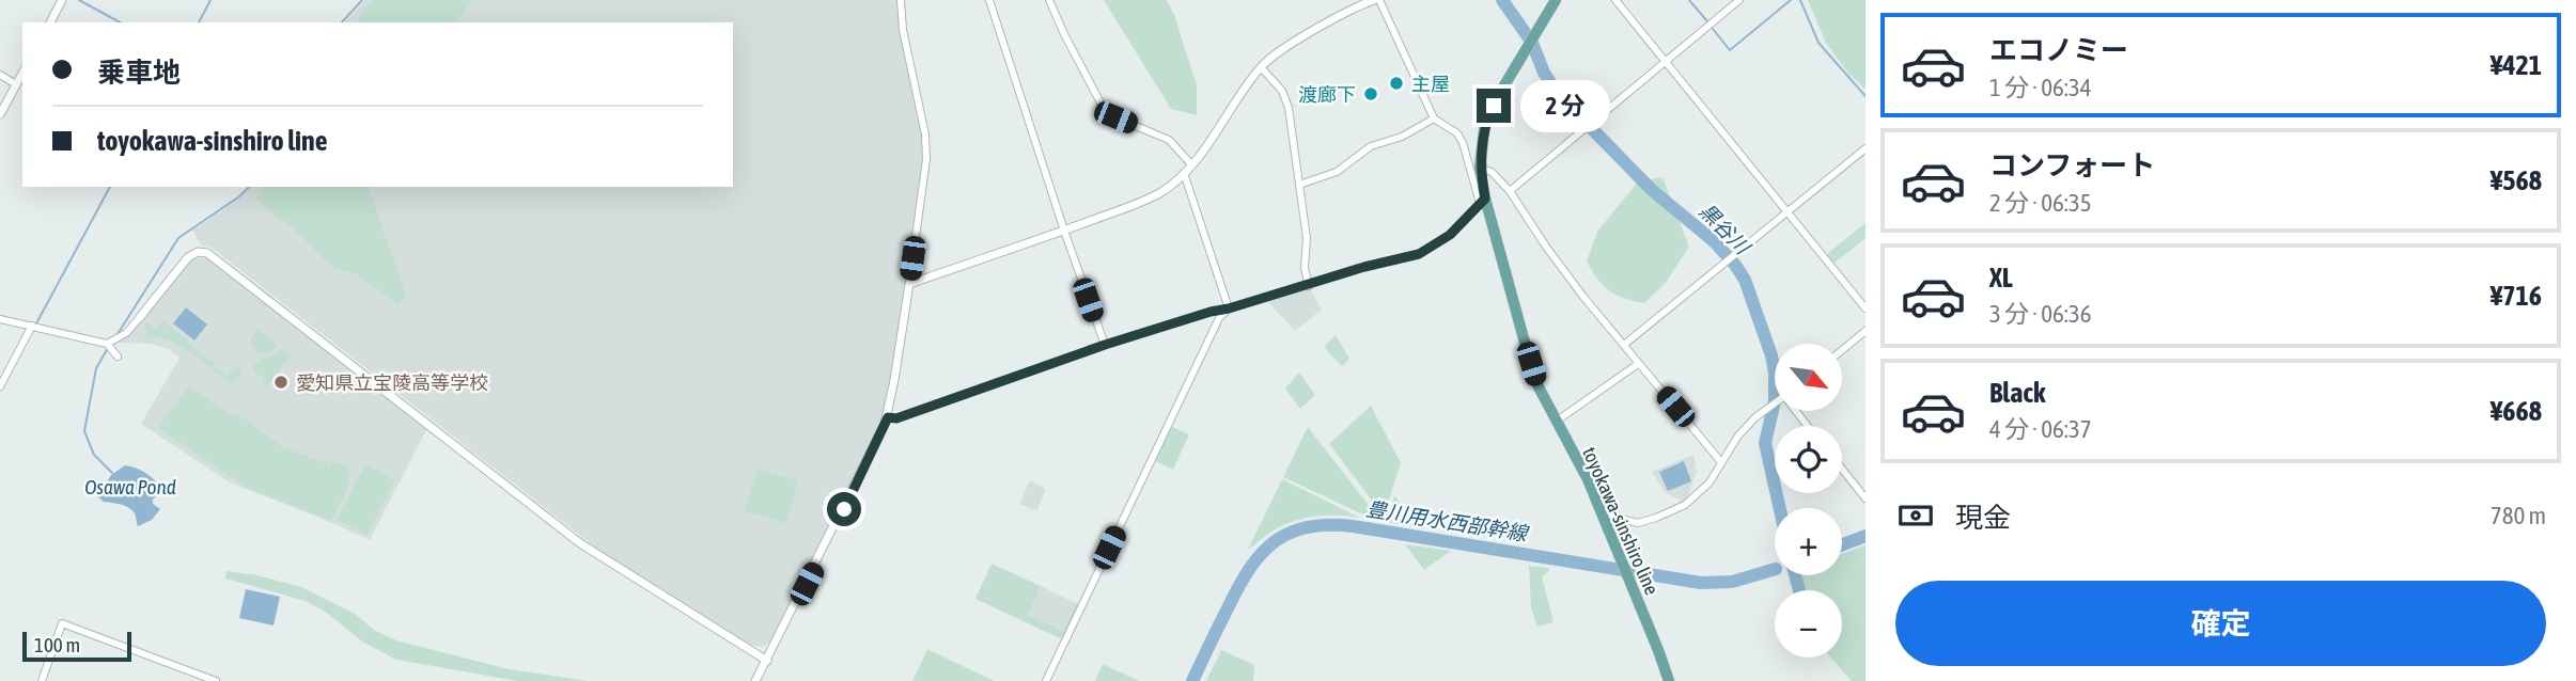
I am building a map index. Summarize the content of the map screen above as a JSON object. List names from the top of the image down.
{
  "streets": {
    "main road": ["toyokawa-sinshiro line"]
  },
  "water": ["黒谷川", "Osawa Pond", "豊川用水西部幹線"],
  "places": ["主屋", "渡廊下", "愛知県立宝陵高等学校"],
  "scale_bar": "100 m",
  "north": "bottom right",
  "page": {
    "list": [
      {
        "name": "エコノミー",
        "note": "1 分 · 06:34",
        "value": "¥421"
      },
      {
        "name": "コンフォート",
        "note": "2 分 · 06:35",
        "value": "¥568"
      },
      {
        "name": "XL",
        "note": "3 分 · 06:36",
        "value": "¥716"
      },
      {
        "name": "Black",
        "note": "4 分 · 06:37",
        "value": "¥668"
      }
    ],
    "banner": ["乗車地", "toyokawa-sinshiro line"],
    "bubble": "2 分",
    "map_buttons": ["+", "−"],
    "pay": ["現金", "780 m"],
    "buttons": "確定",
    "scale": "100 m"
  }
}
